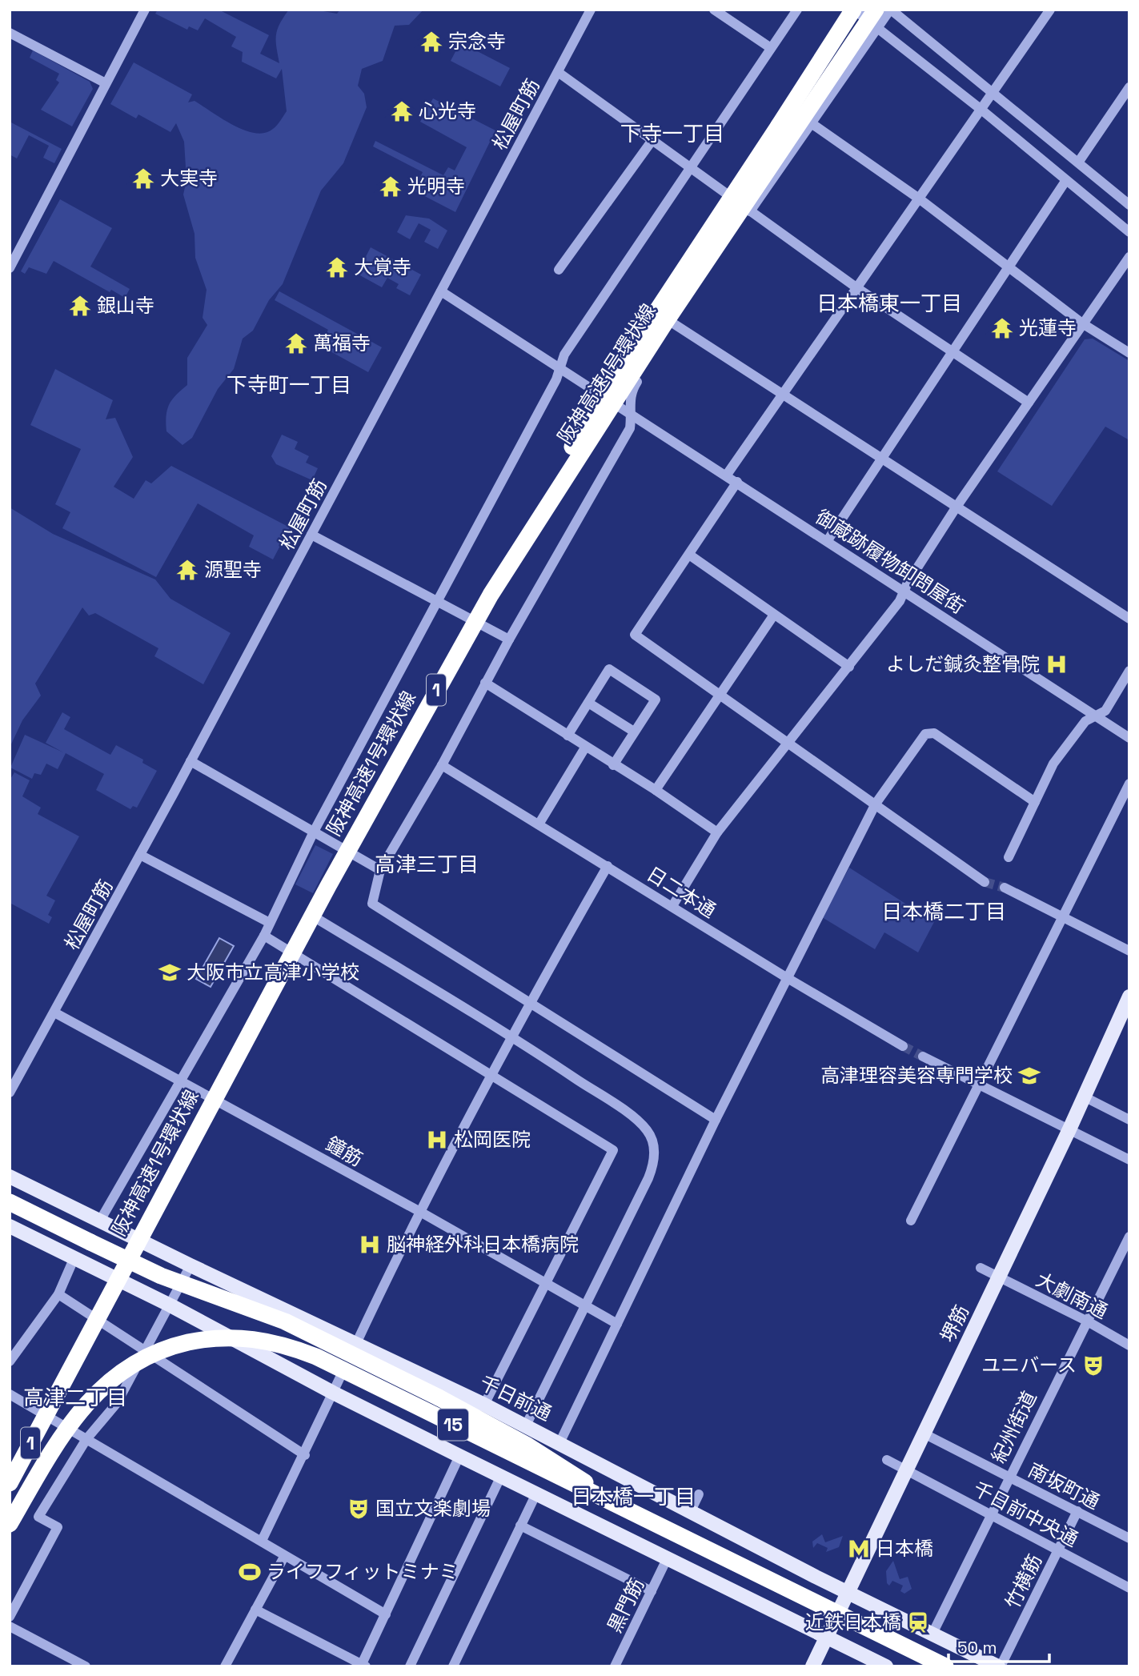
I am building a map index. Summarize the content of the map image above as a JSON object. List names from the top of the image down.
{
  "streets": {
    "highway": ["阪神高速1号環状線", "1", "15"],
    "main road": ["堺筋", "千日前通"],
    "street": [
      "松屋町筋",
      "御蔵跡履物卸問屋街",
      "日二本通",
      "鐘筋",
      "大劇南通",
      "紀州街道",
      "南坂町通",
      "千日前中央通",
      "竹横筋",
      "黒門筋"
    ]
  },
  "crossings": [
    ["松屋町筋", "御蔵跡履物卸問屋街"],
    ["松屋町筋", "鐘筋"],
    ["大劇南通", "堺筋"],
    ["大劇南通", "紀州街道"],
    ["堺筋", "千日前通"],
    ["堺筋", "南坂町通"],
    ["堺筋", "千日前中央通"],
    ["千日前通", "紀州街道"],
    ["千日前通", "竹横筋"],
    ["紀州街道", "南坂町通"],
    ["紀州街道", "千日前中央通"],
    ["南坂町通", "竹横筋"],
    ["千日前中央通", "竹横筋"]
  ],
  "districts": [
    "下寺一丁目",
    "日本橋東一丁目",
    "下寺町一丁目",
    "高津三丁目",
    "日本橋二丁目",
    "高津二丁目",
    "日本橋一丁目"
  ],
  "places": {
    "temple": [
      "宗念寺",
      "心光寺",
      "大実寺",
      "光明寺",
      "大覚寺",
      "銀山寺",
      "光蓮寺",
      "萬福寺",
      "源聖寺"
    ],
    "hospital": ["よしだ鍼灸整骨院", "松岡医院", "脳神経外科日本橋病院"],
    "school or university": ["大阪市立高津小学校", "高津理容美容専門学校"],
    "theatre": ["ユニバース", "国立文楽劇場"],
    "metro station": ["日本橋"],
    "sports": ["ライフフィットミナミ"],
    "station": ["近鉄日本橋"]
  },
  "scale_bar": "50 m"
}
